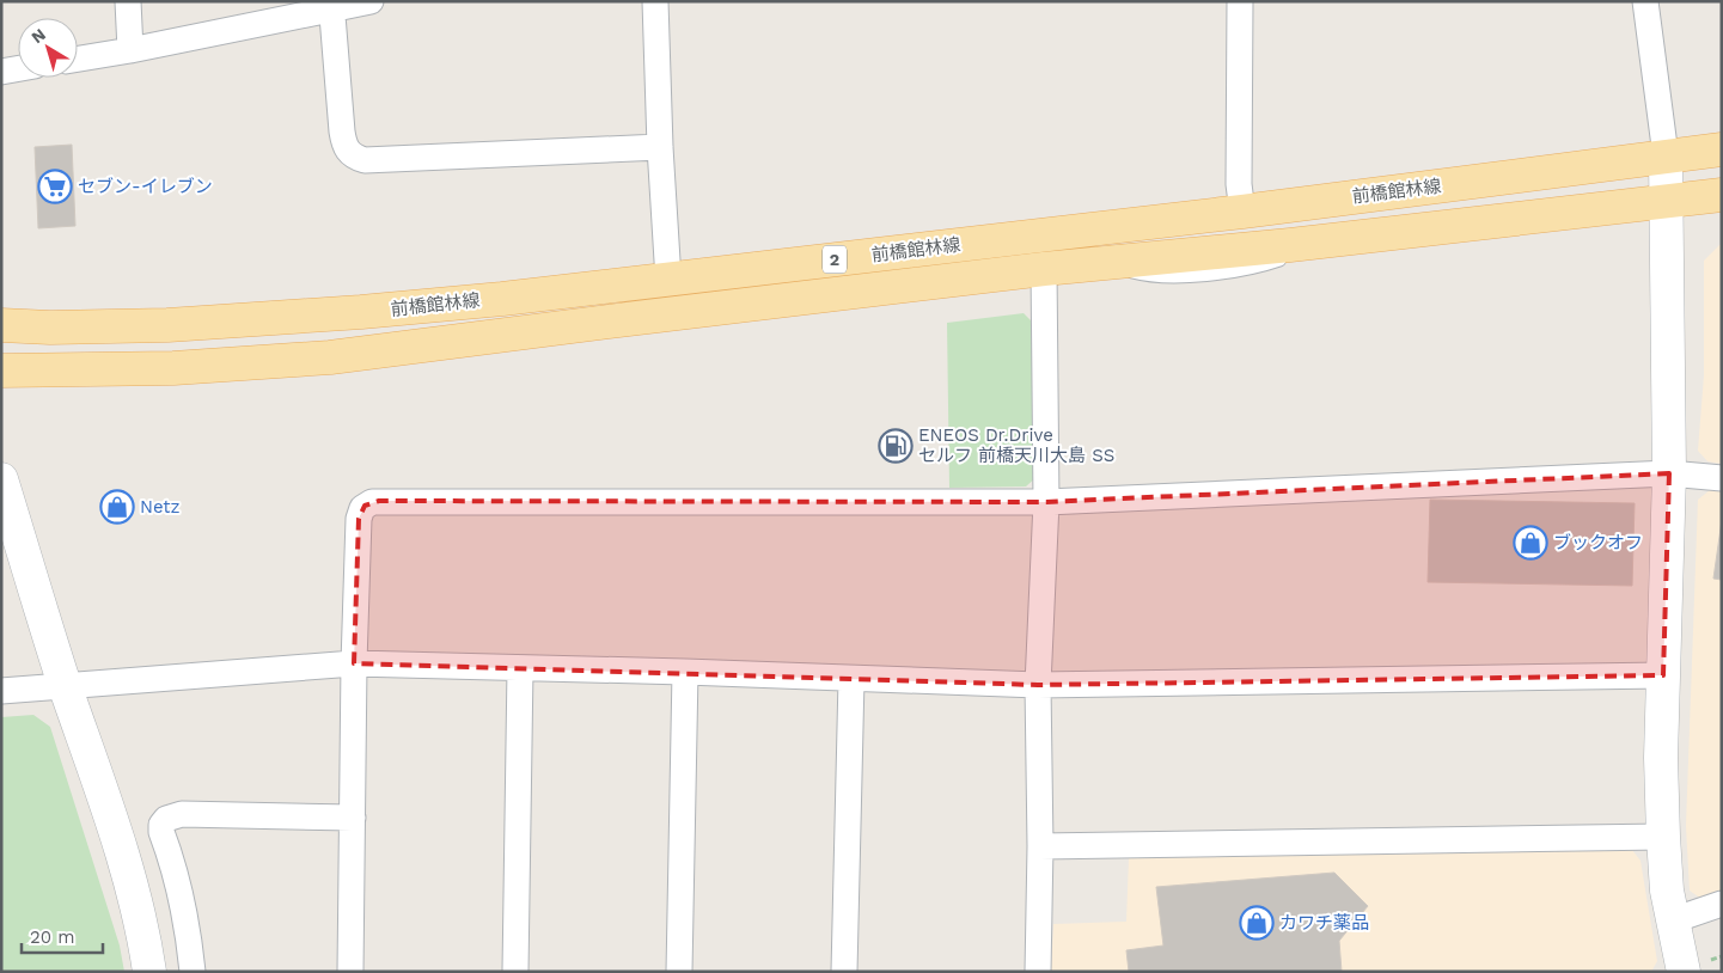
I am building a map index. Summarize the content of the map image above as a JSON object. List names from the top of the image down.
{
  "streets": {
    "main road": ["前橋館林線", "2"]
  },
  "places": {
    "supermarket": ["セブン-イレブン"],
    "fuel station": ["ENEOS Dr.Drive セルフ 前橋天川大島 SS"],
    "shop": ["Netz", "ブックオフ", "カワチ薬品"]
  },
  "scale_bar": "20 m",
  "north": "top left"
}
